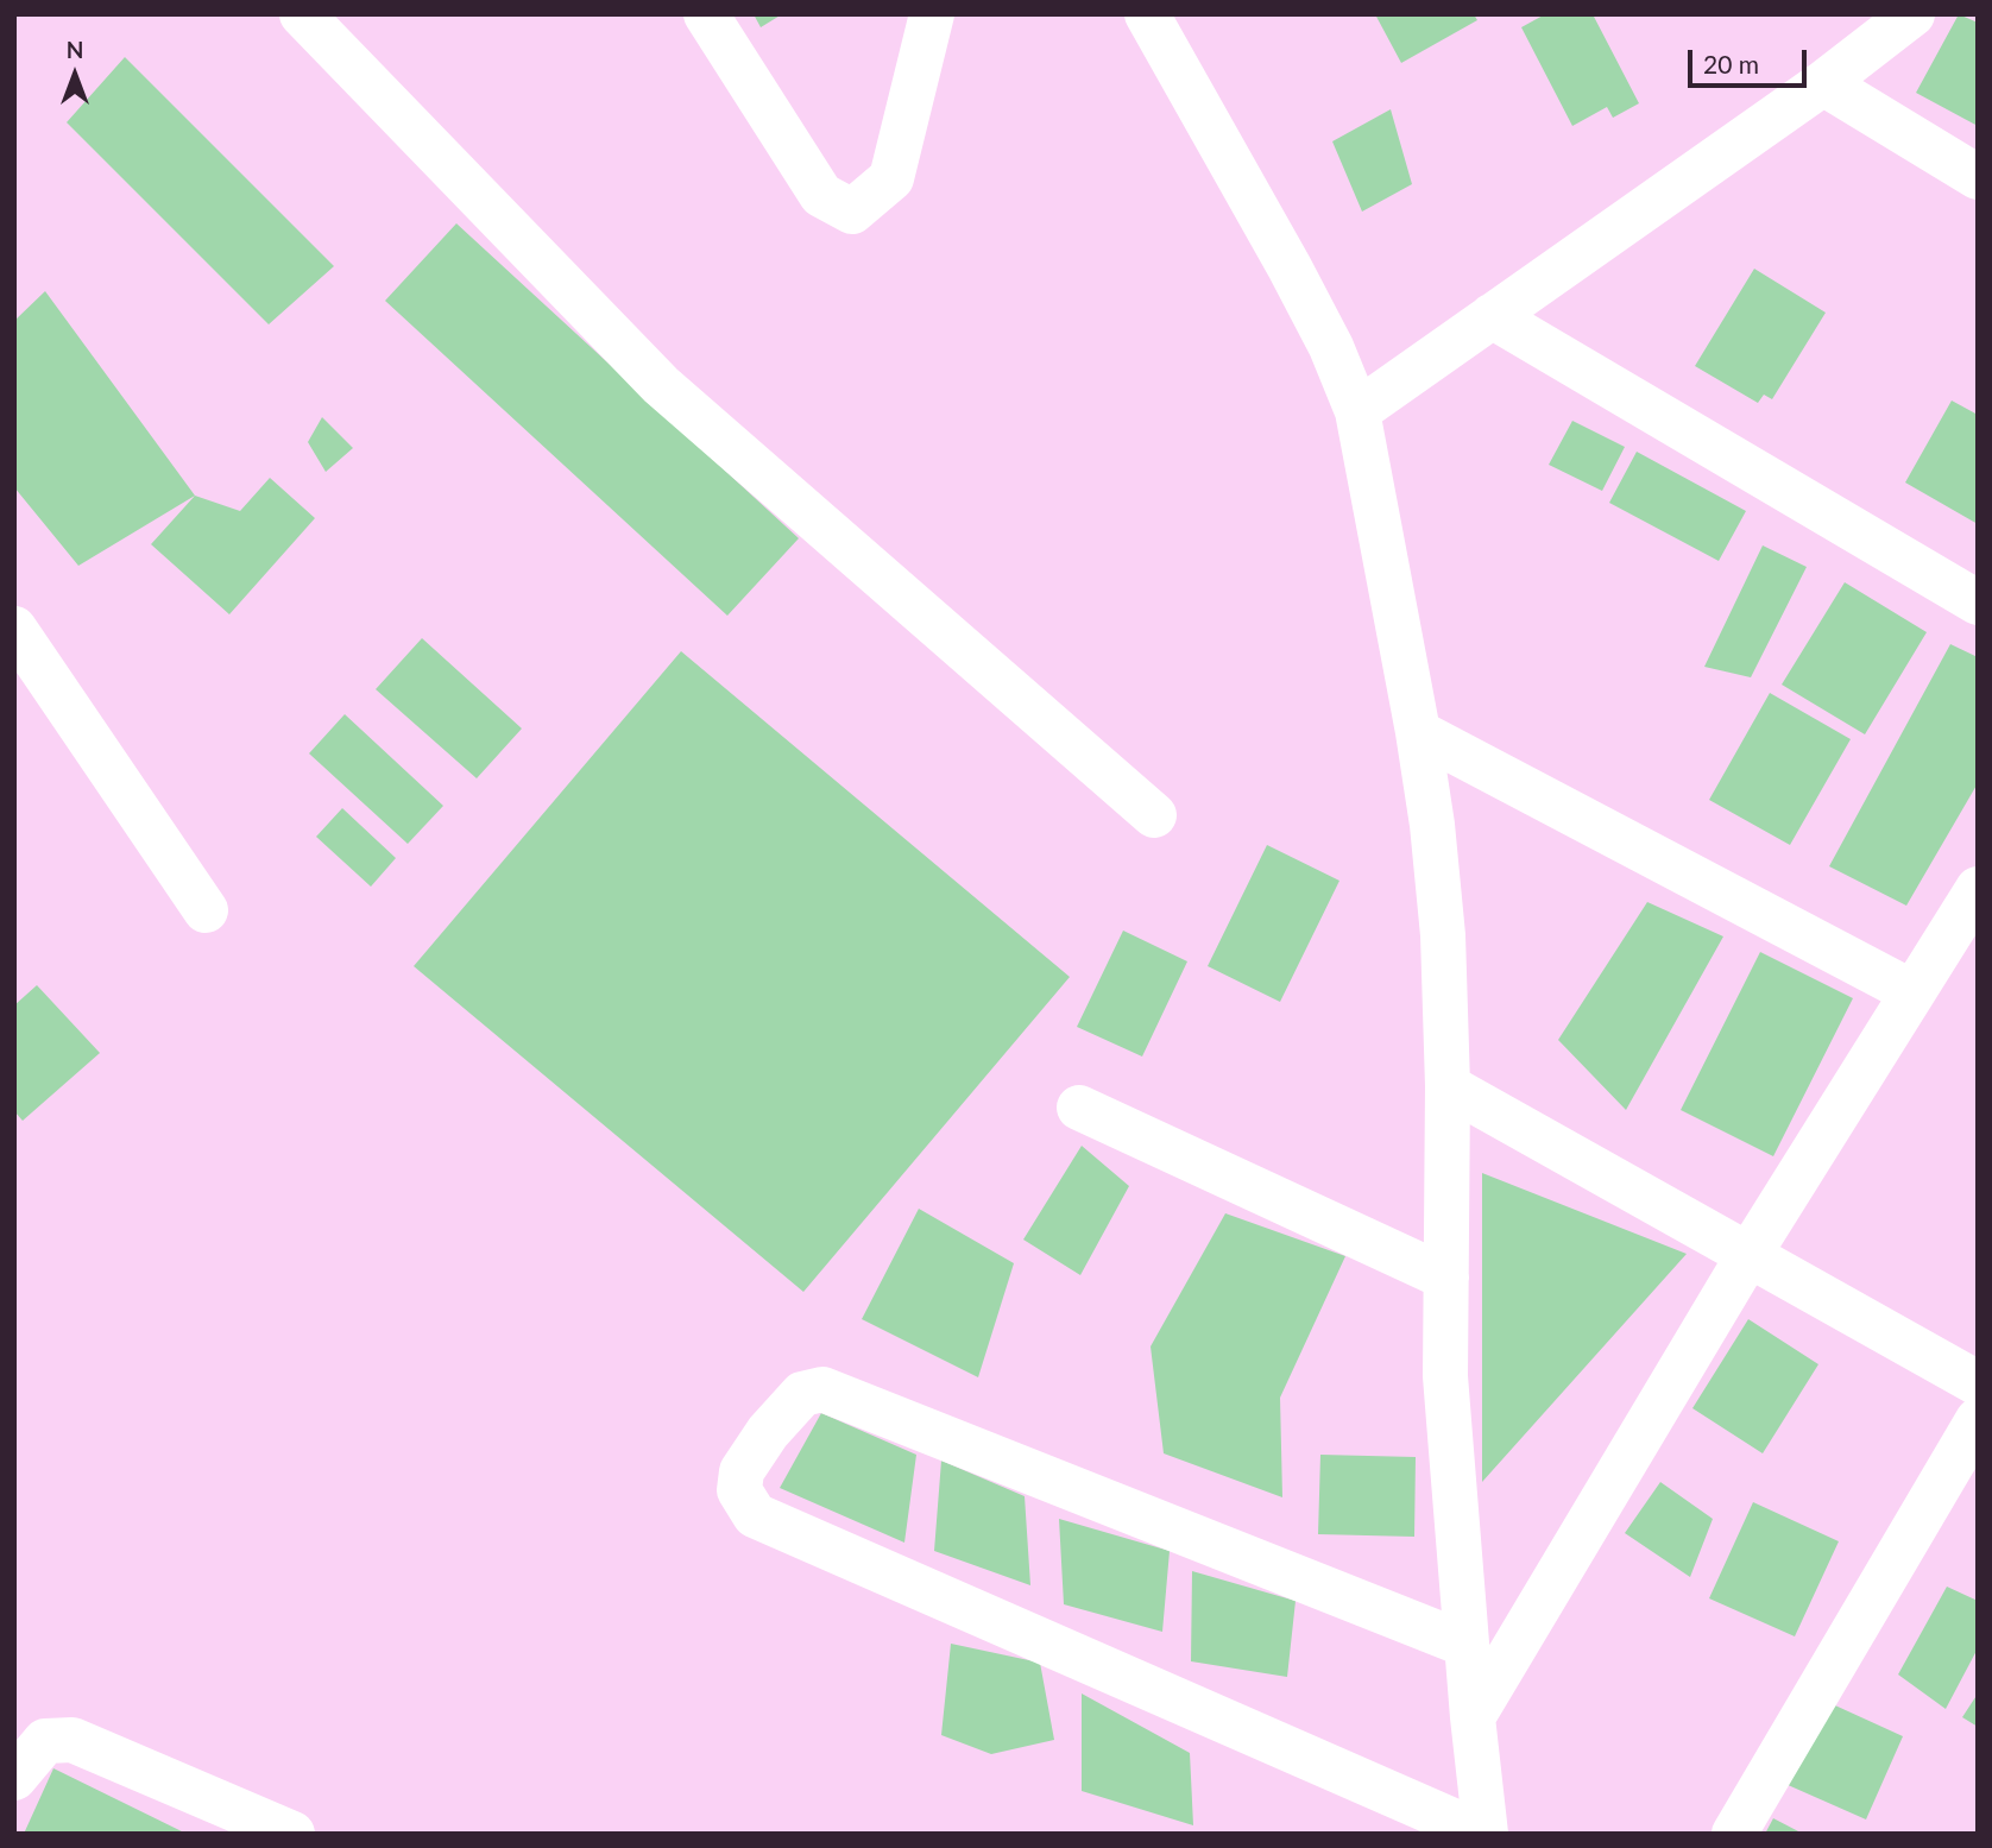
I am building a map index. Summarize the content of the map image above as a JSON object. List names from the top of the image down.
{
  "scale_bar": "20 m",
  "north": "top"
}
